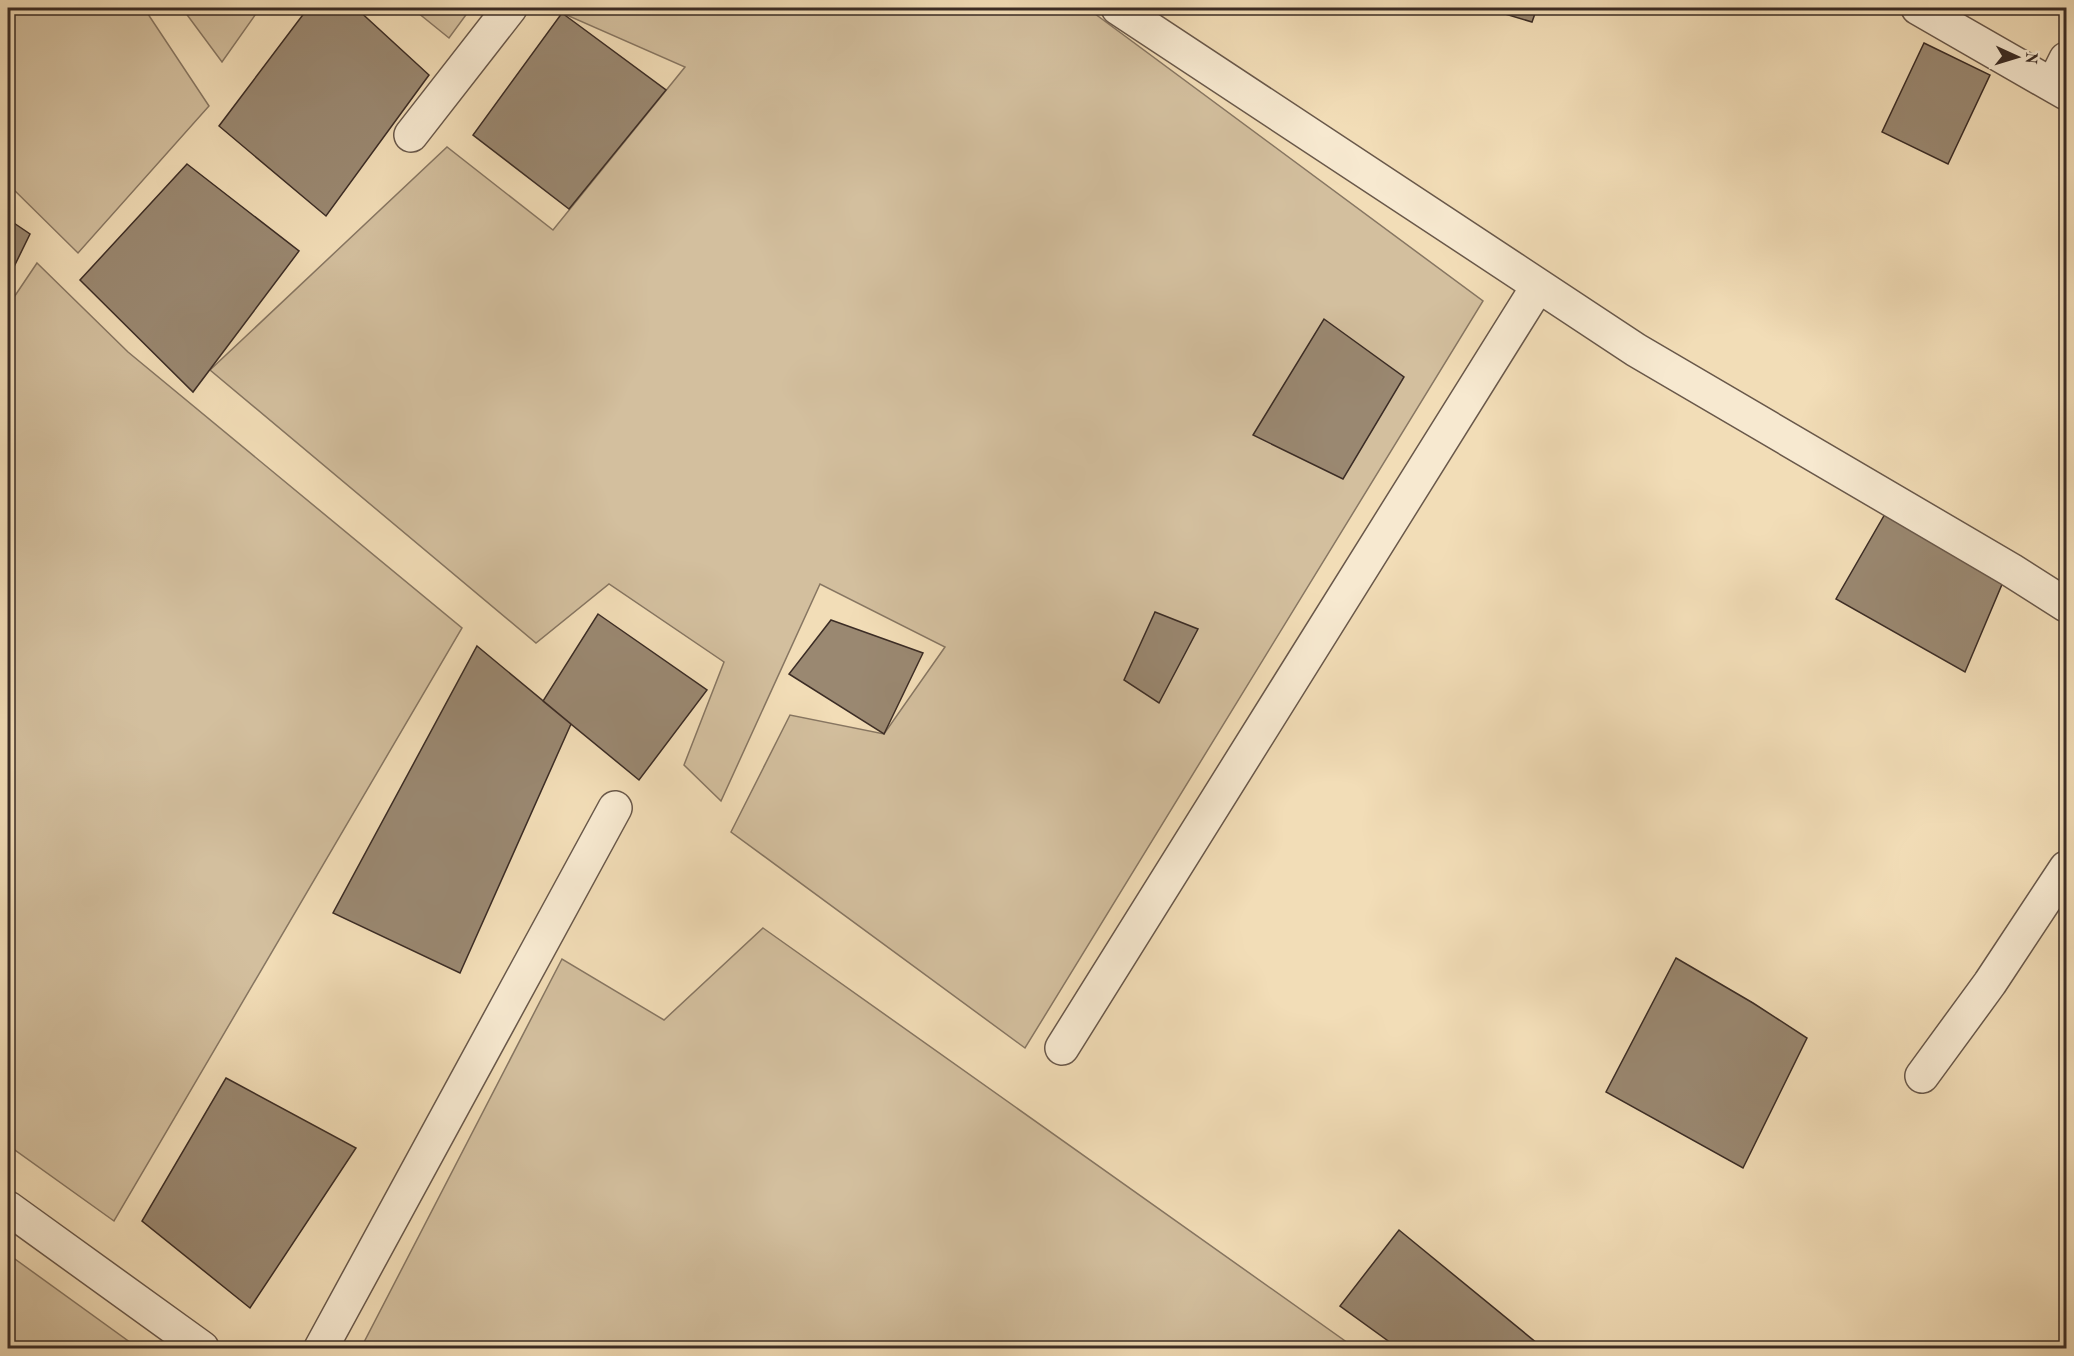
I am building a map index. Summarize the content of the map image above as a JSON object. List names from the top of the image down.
{
  "north": "right"
}
